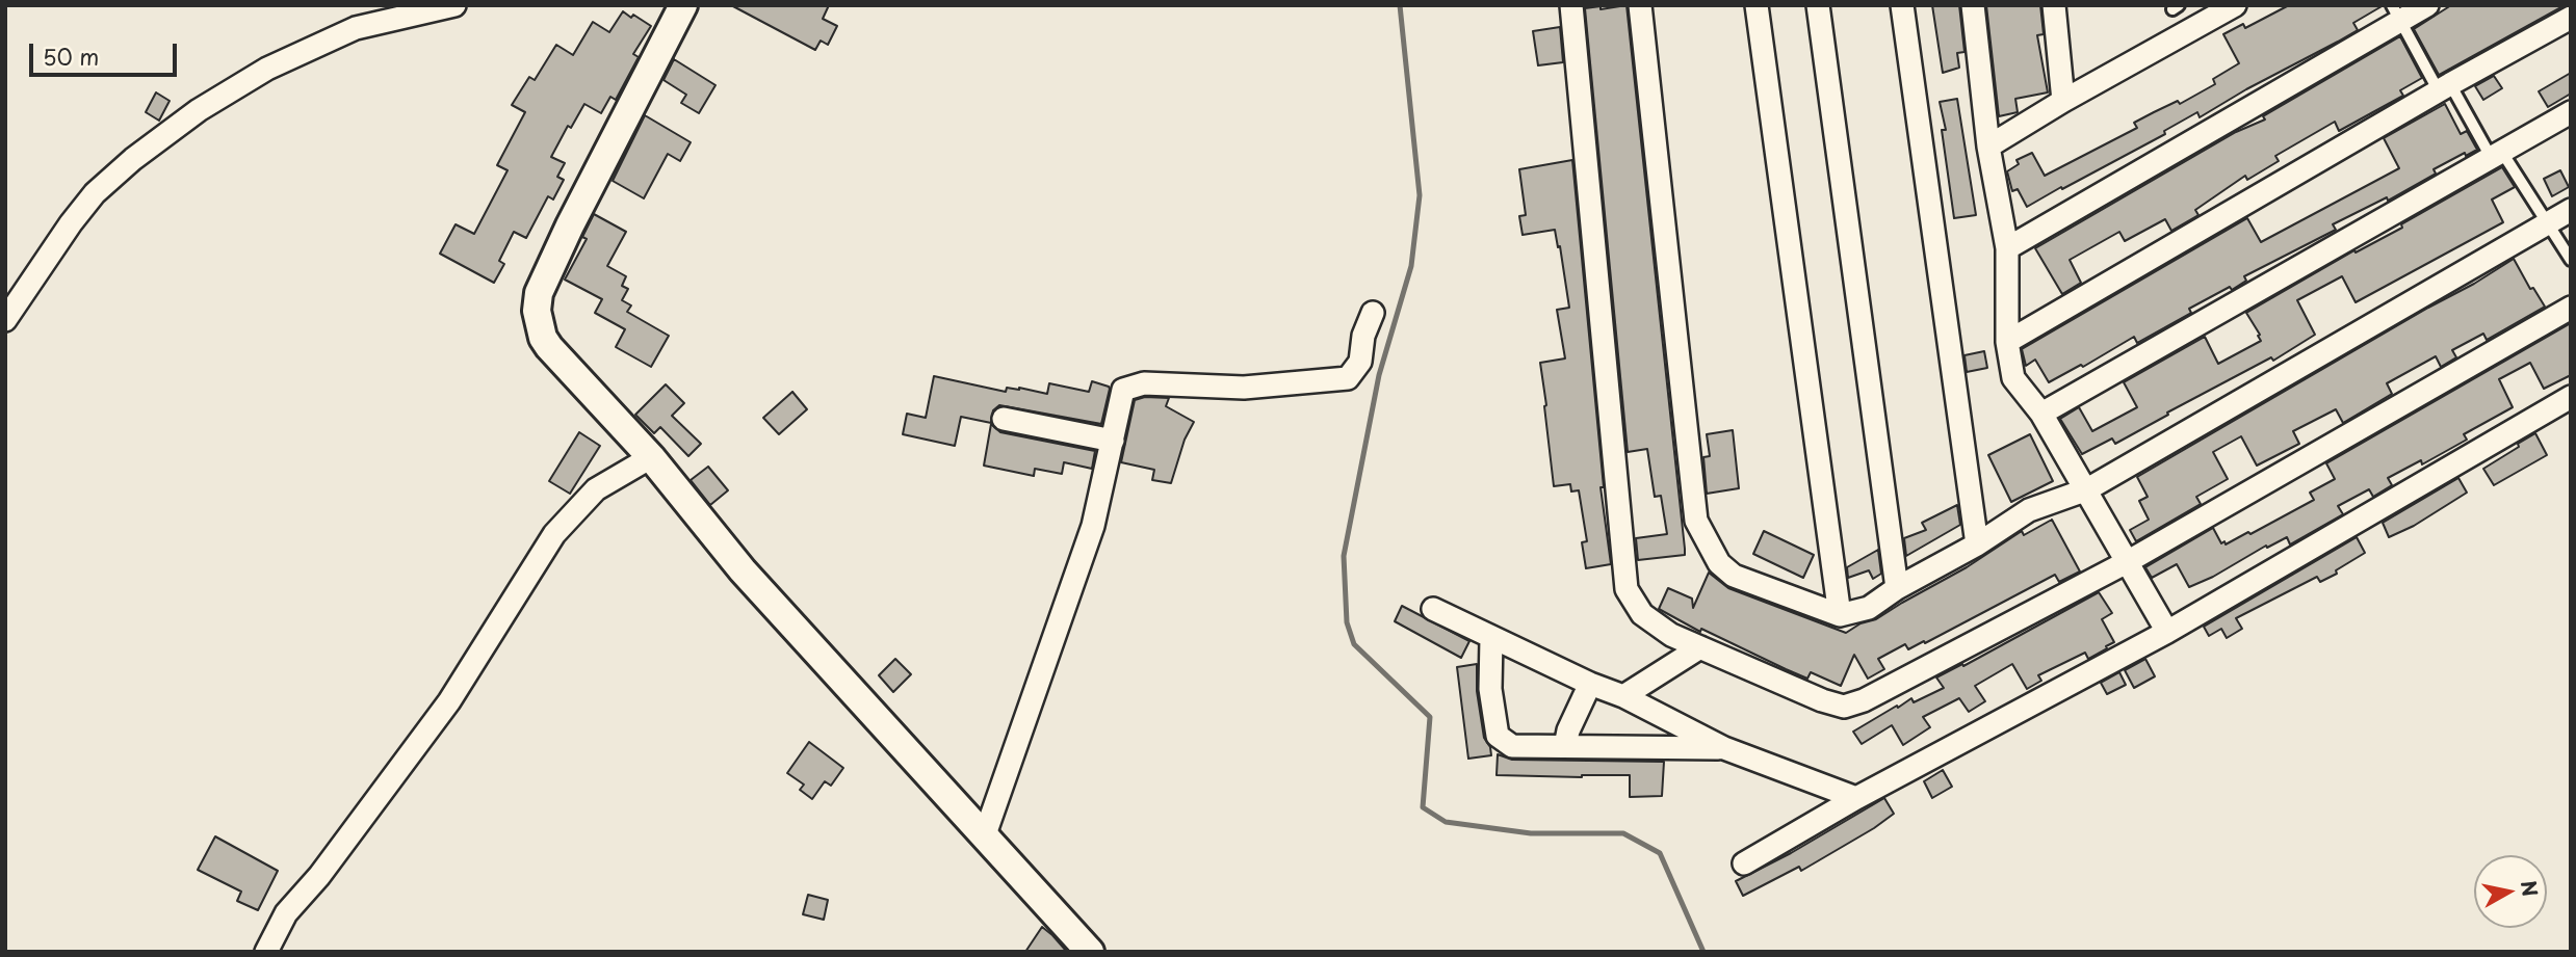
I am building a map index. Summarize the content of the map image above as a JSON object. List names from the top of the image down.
{
  "scale_bar": "50 m",
  "north": "right"
}
